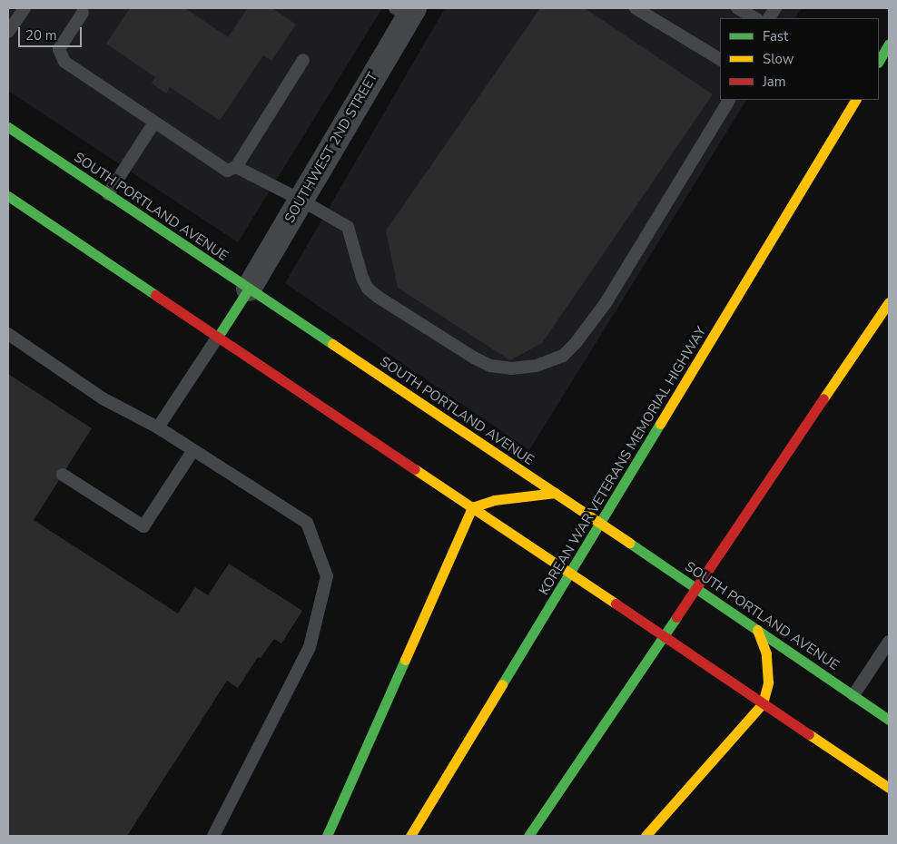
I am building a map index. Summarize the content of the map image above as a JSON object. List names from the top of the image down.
{
  "streets": {
    "main road": ["SOUTH PORTLAND AVENUE", "KOREAN WAR VETERANS MEMORIAL HIGHWAY"],
    "street": ["SOUTHWEST 2ND STREET"]
  },
  "crossings": [
    ["SOUTHWEST 2ND STREET", "SOUTH PORTLAND AVENUE"]
  ],
  "legend": ["Fast", "Slow", "Jam"],
  "scale_bar": "20 m"
}
